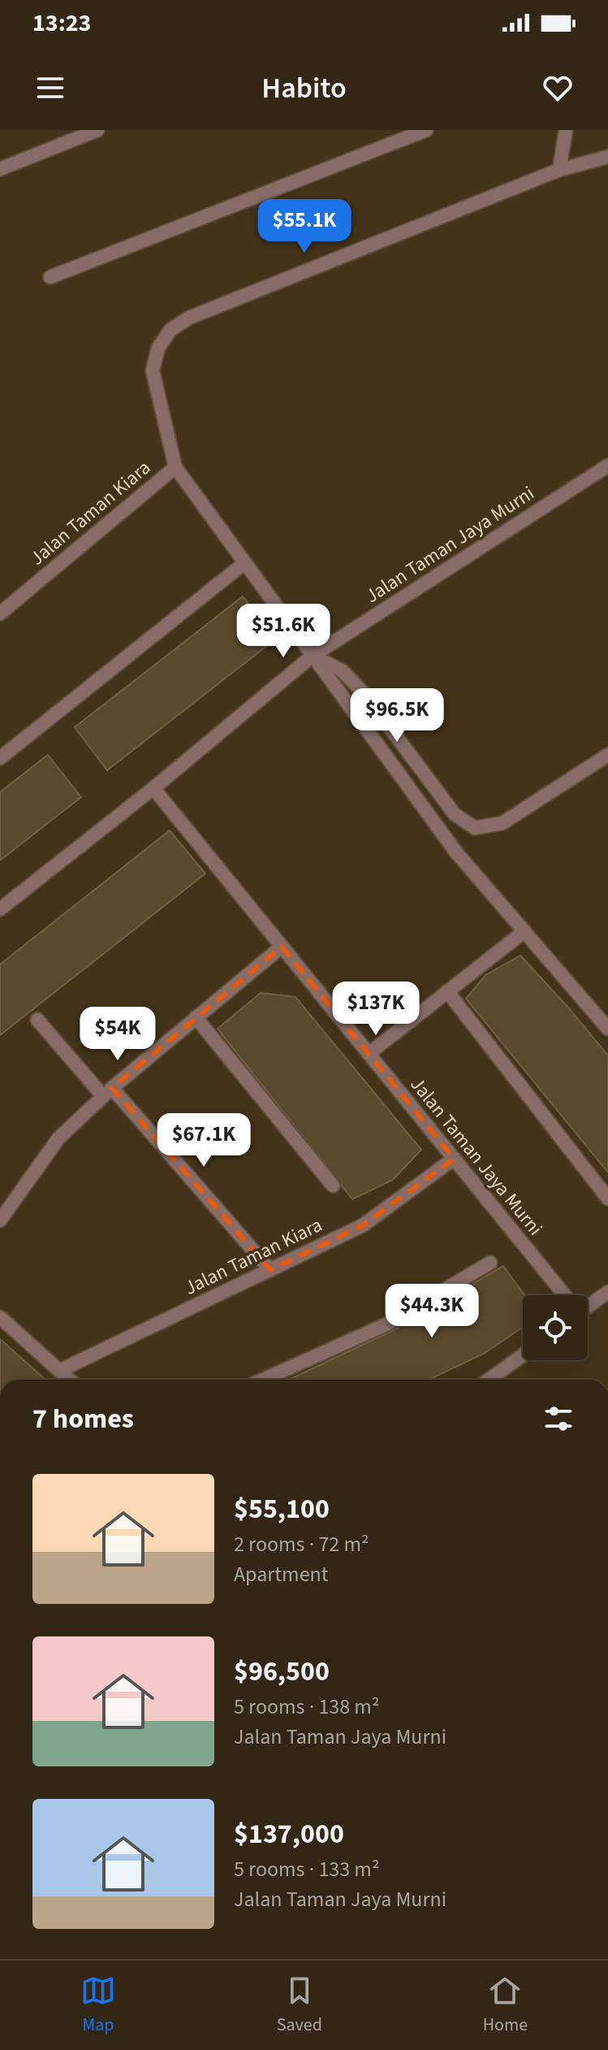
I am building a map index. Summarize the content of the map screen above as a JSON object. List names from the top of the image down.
{
  "streets": {
    "street": ["Jalan Taman Kiara", "Jalan Taman Jaya Murni"]
  },
  "crossings": [
    ["Jalan Taman Kiara", "Jalan Taman Jaya Murni"]
  ],
  "page": {
    "status": "13:23",
    "header": "Habito",
    "price": [
      "$55.1K",
      "$51.6K",
      "$96.5K",
      "$137K",
      "$54K",
      "$67.1K",
      "$44.3K"
    ],
    "heading": "7 homes",
    "list": [
      {
        "name": "$55,100",
        "note": "2 rooms · 72 m² · Apartment"
      },
      {
        "name": "$96,500",
        "note": "5 rooms · 138 m² · Jalan Taman Jaya Murni"
      },
      {
        "name": "$137,000",
        "note": "5 rooms · 133 m² · Jalan Taman Jaya Murni"
      }
    ],
    "tabs": ["Map", "Saved", "Home"]
  }
}
